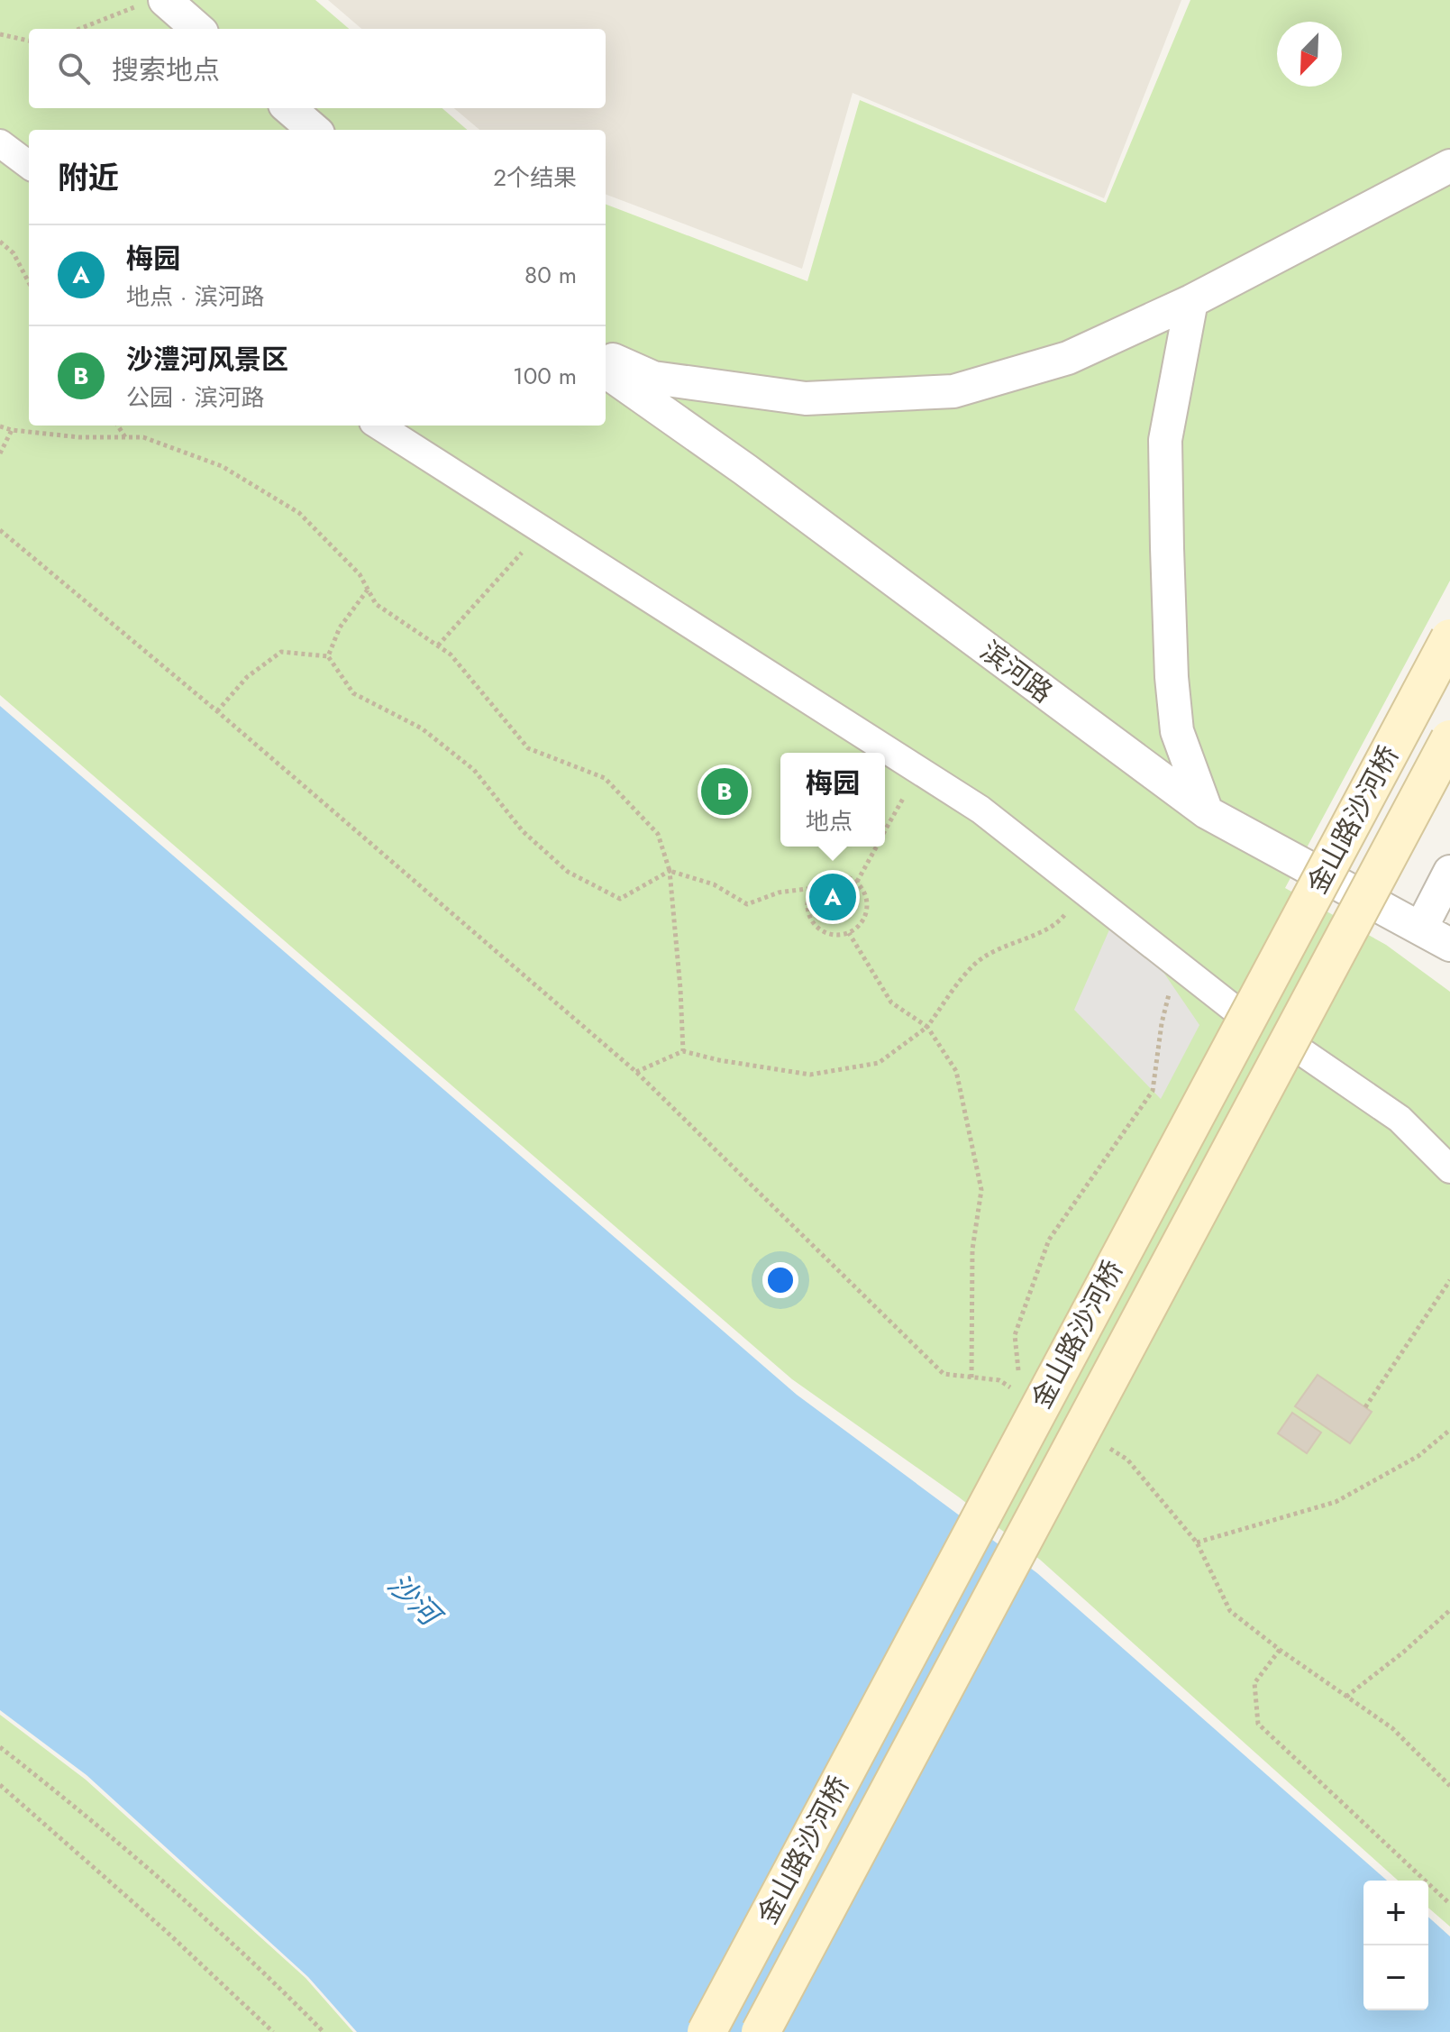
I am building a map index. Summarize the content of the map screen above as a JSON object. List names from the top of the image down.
{
  "streets": {
    "main road": ["金山路沙河桥"],
    "street": ["滨河路"]
  },
  "water": ["沙河"],
  "north": "bottom left",
  "page": {
    "search": "搜索地点",
    "heading": ["附近", "2个结果"],
    "list": [
      {
        "mark": "A",
        "name": "梅园",
        "note": "地点 · 滨河路",
        "value": "80 m"
      },
      {
        "mark": "B",
        "name": "沙澧河风景区",
        "note": "公园 · 滨河路",
        "value": "100 m"
      }
    ],
    "popup": ["梅园", "地点"],
    "pins": ["B", "A"],
    "map_buttons": ["+", "−"]
  }
}
